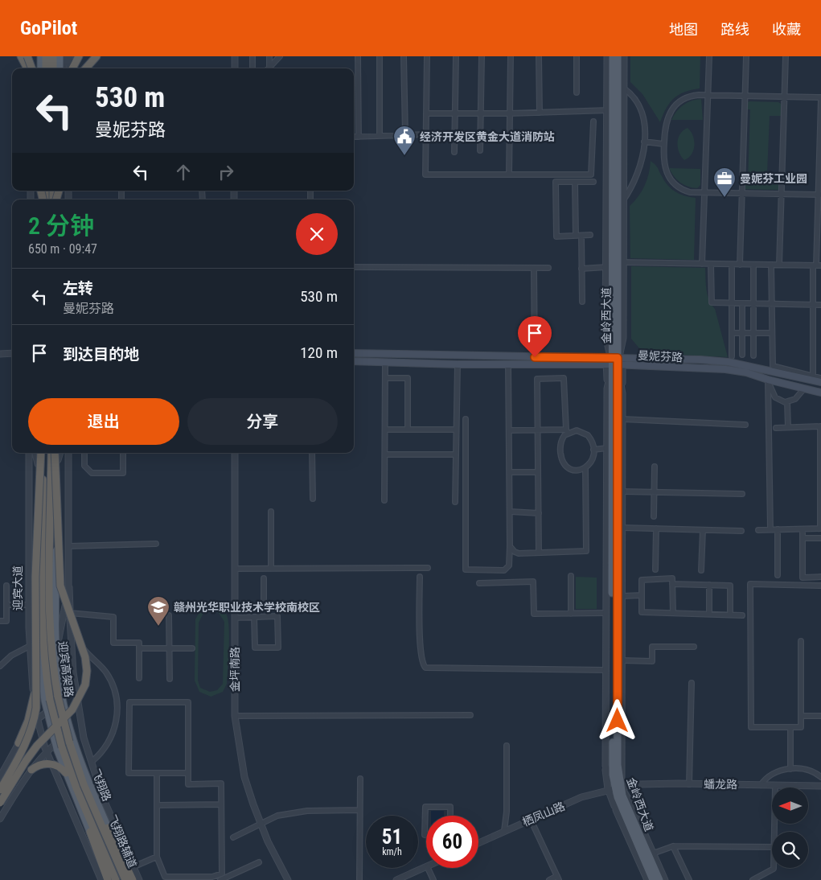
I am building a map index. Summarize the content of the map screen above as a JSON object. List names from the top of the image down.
{
  "streets": {
    "highway": ["迎宾高架路"],
    "main road": [
      "金岭西大道",
      "曼妮芬路",
      "迎宾大道",
      "飞翔路"
    ],
    "street": [
      "金坪南路",
      "蟠龙路",
      "栖凤山路",
      "飞翔路辅道"
    ]
  },
  "crossings": [
    ["金岭西大道", "曼妮芬路"],
    ["金岭西大道", "蟠龙路"],
    ["金岭西大道", "栖凤山路"],
    ["蟠龙路", "栖凤山路"]
  ],
  "places": {
    "public building": ["经济开发区黄金大道消防站"],
    "office": ["曼妮芬工业园"],
    "school or university": ["赣州光华职业技术学校南校区"]
  },
  "north": "left",
  "page": {
    "header": "GoPilot",
    "nav": ["地图", "路线", "收藏"],
    "turn": ["530 m", "曼妮芬路"],
    "heading": ["2 分钟", "650 m · 09:47"],
    "list": [
      {
        "name": "左转",
        "note": "曼妮芬路",
        "value": "530 m"
      },
      {
        "name": "到达目的地",
        "value": "120 m"
      }
    ],
    "buttons": ["退出", "分享"],
    "speed": "51 km/h",
    "limit": "60"
  }
}
